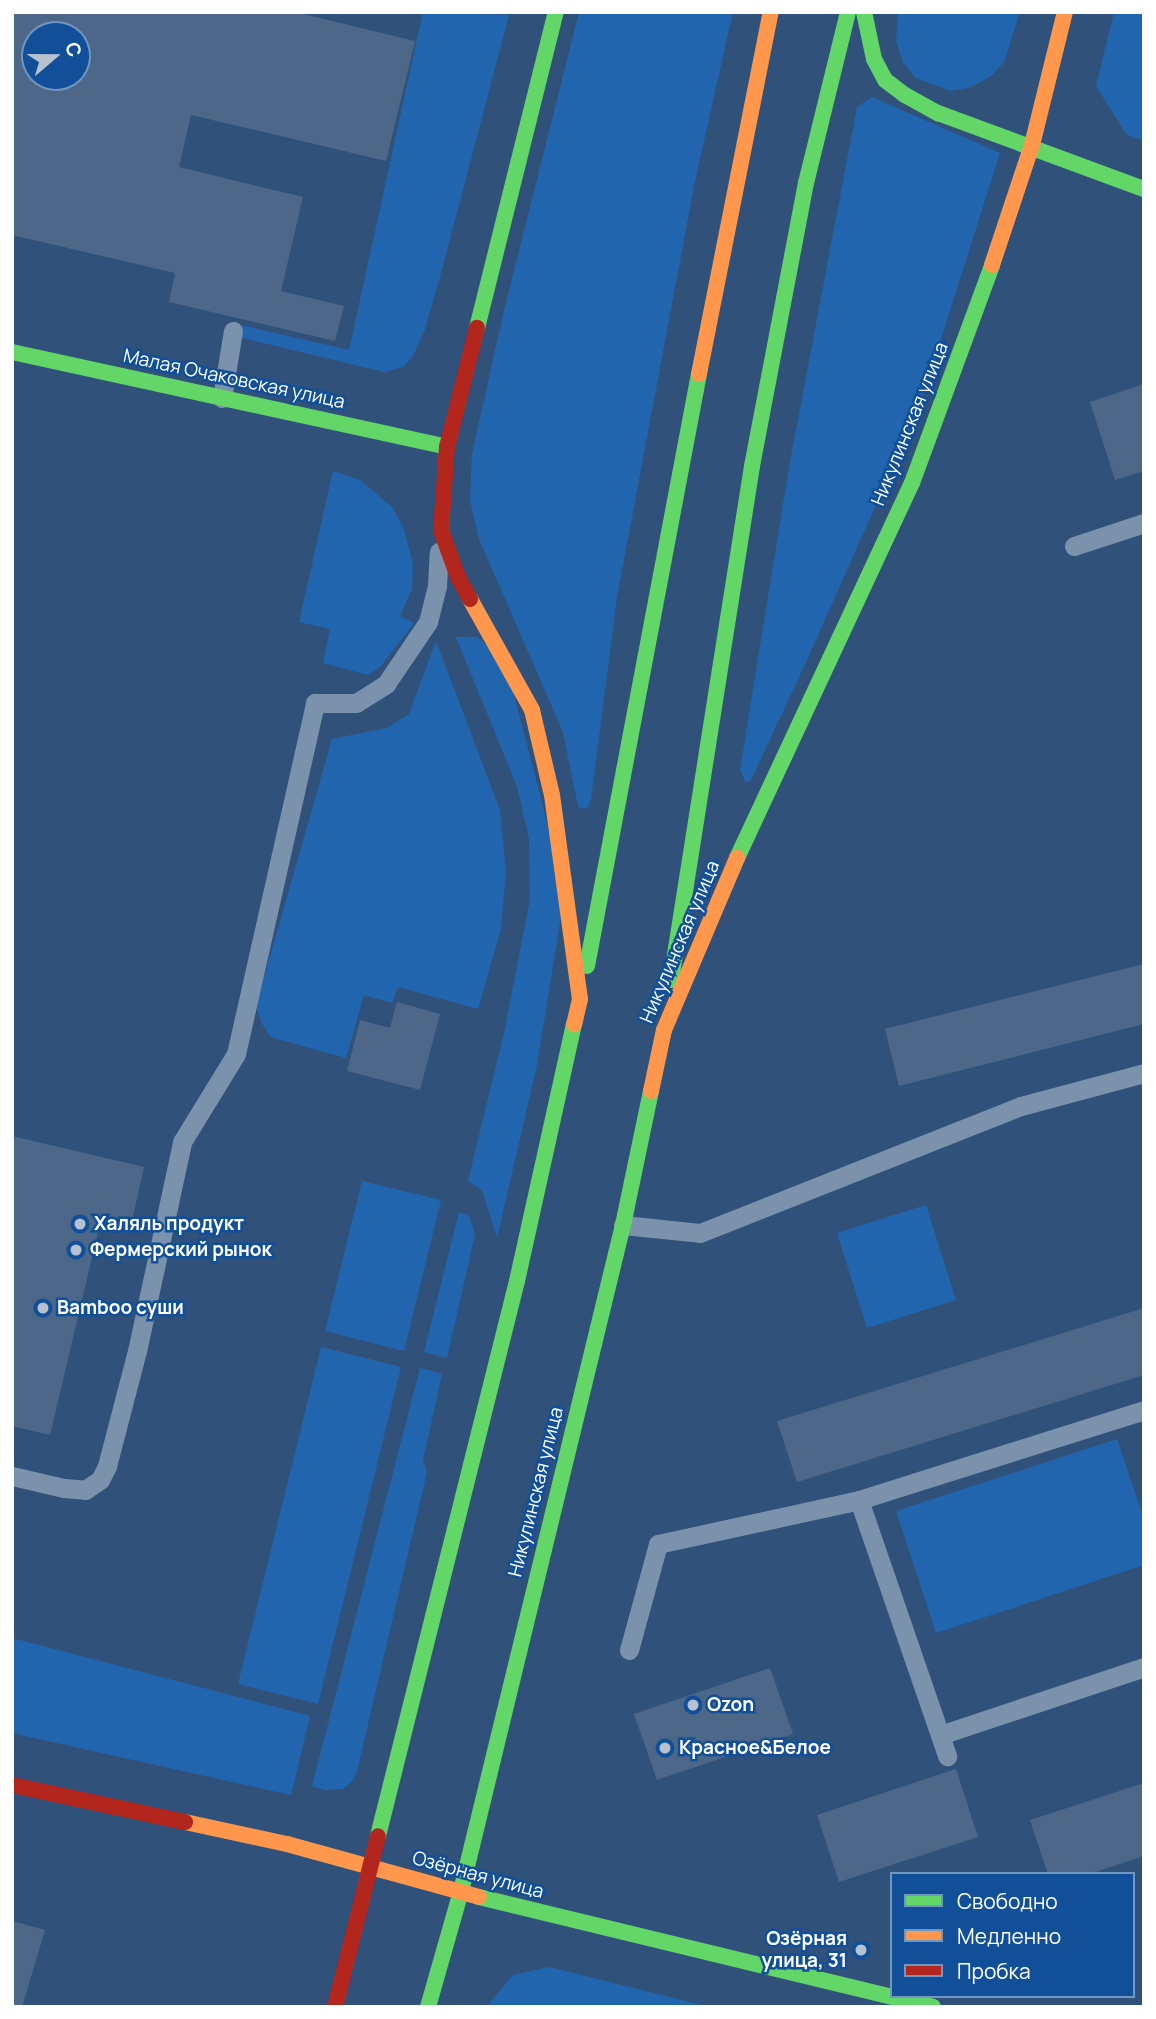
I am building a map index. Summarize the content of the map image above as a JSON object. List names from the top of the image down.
{
  "streets": {
    "main road": ["Малая Очаковская улица", "Никулинская улица", "Озёрная улица"]
  },
  "crossings": [
    ["Никулинская улица", "Озёрная улица"]
  ],
  "places": [
    "Халяль продукт",
    "Фермерский рынок",
    "Bamboo суши",
    "Ozon",
    "Красное&Белое",
    "Озёрная улица, 31"
  ],
  "legend": ["Свободно", "Медленно", "Пробка"],
  "north": "right"
}
